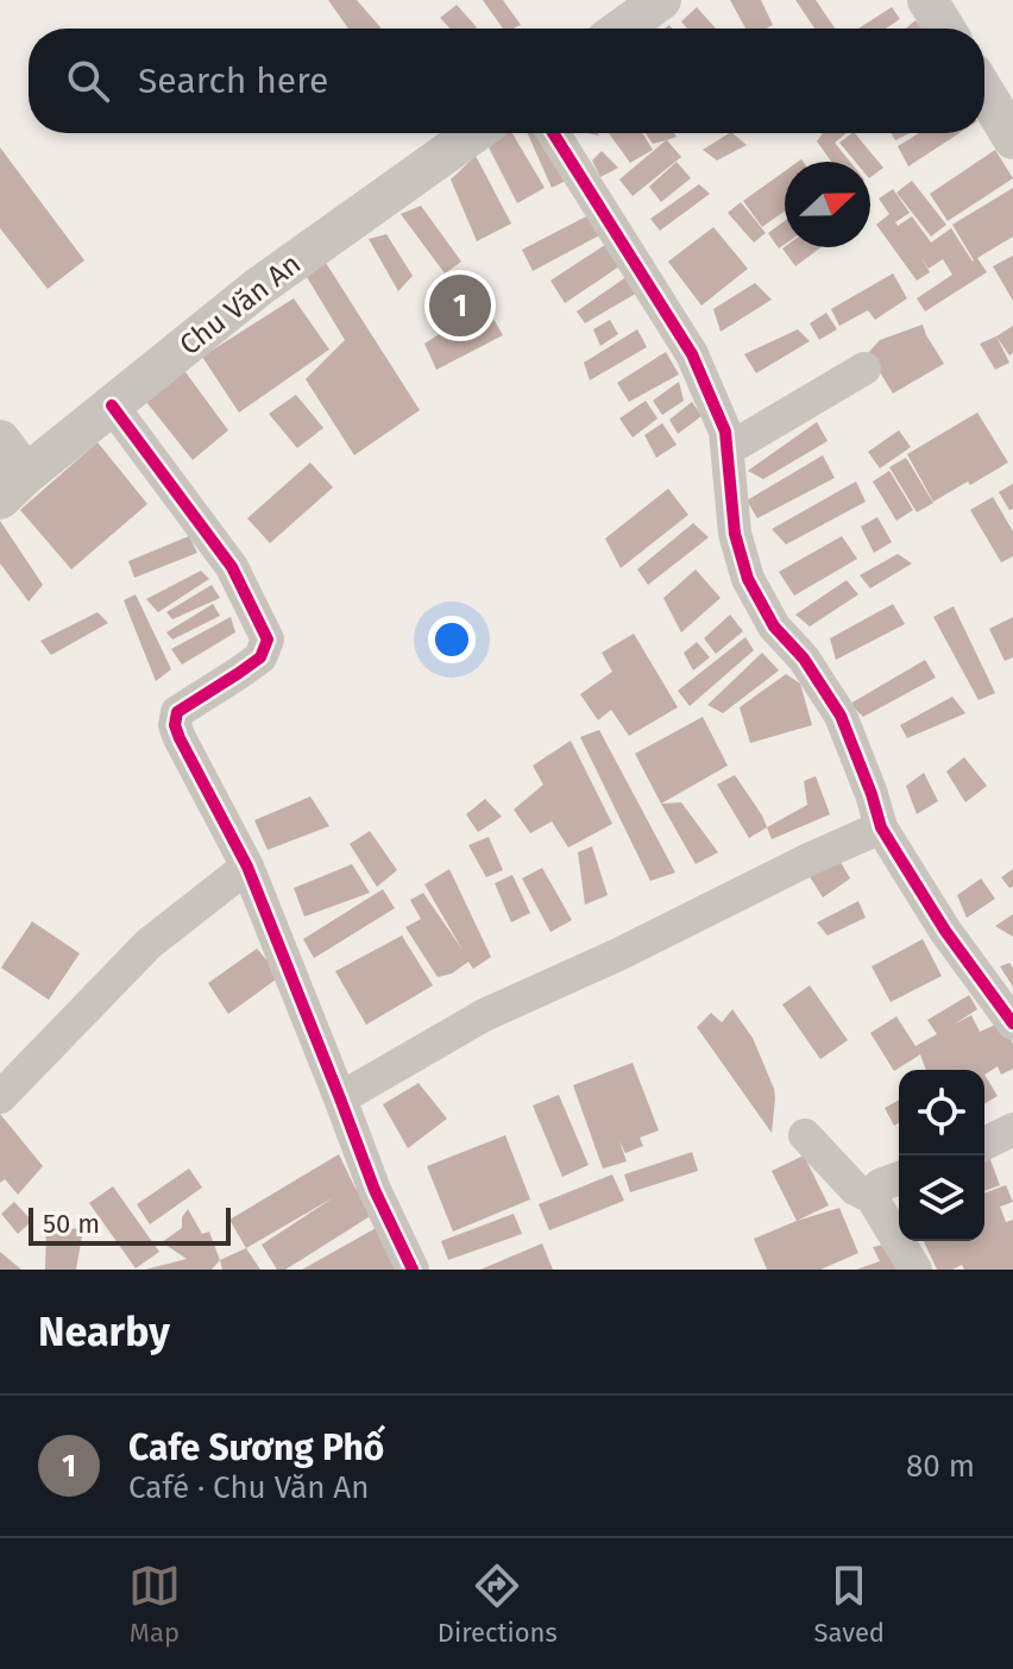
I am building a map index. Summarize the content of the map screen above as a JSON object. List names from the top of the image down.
{
  "streets": {
    "street": ["Chu Văn An"]
  },
  "scale_bar": "50 m",
  "north": "right",
  "page": {
    "search": "Search here",
    "pins": "1",
    "scale": "50 m",
    "heading": "Nearby",
    "list": [
      {
        "mark": "1",
        "name": "Cafe Sương Phố",
        "note": "Café · Chu Văn An",
        "value": "80 m"
      }
    ],
    "nav": ["Map", "Directions", "Saved"]
  }
}
